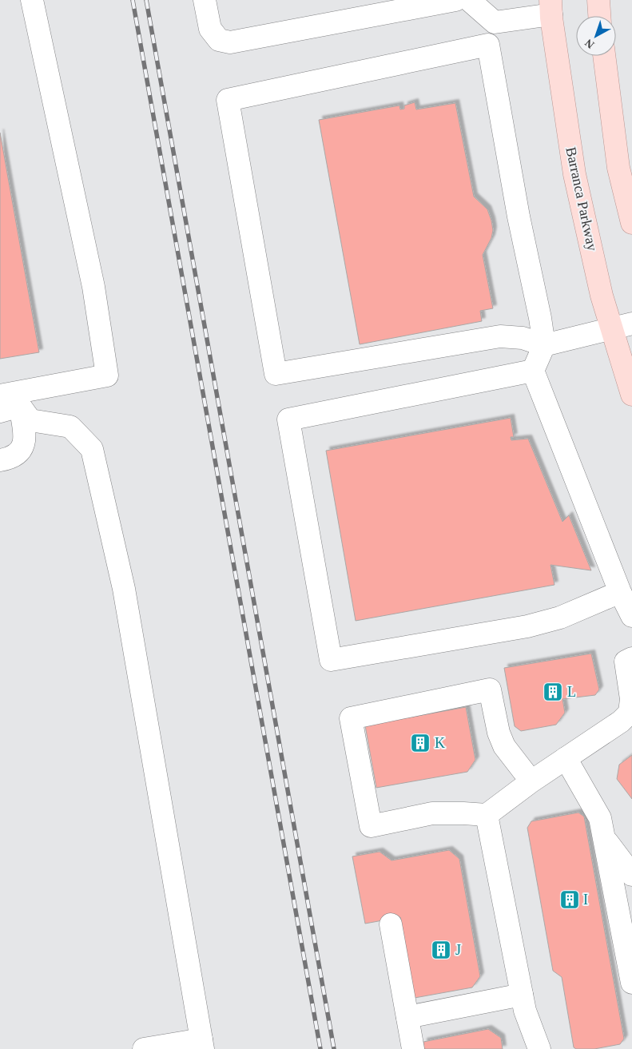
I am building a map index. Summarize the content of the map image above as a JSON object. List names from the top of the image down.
{
  "streets": {
    "main road": ["Barranca Parkway"]
  },
  "places": {
    "building": [
      "L",
      "K",
      "I",
      "J"
    ]
  },
  "north": "bottom left"
}
